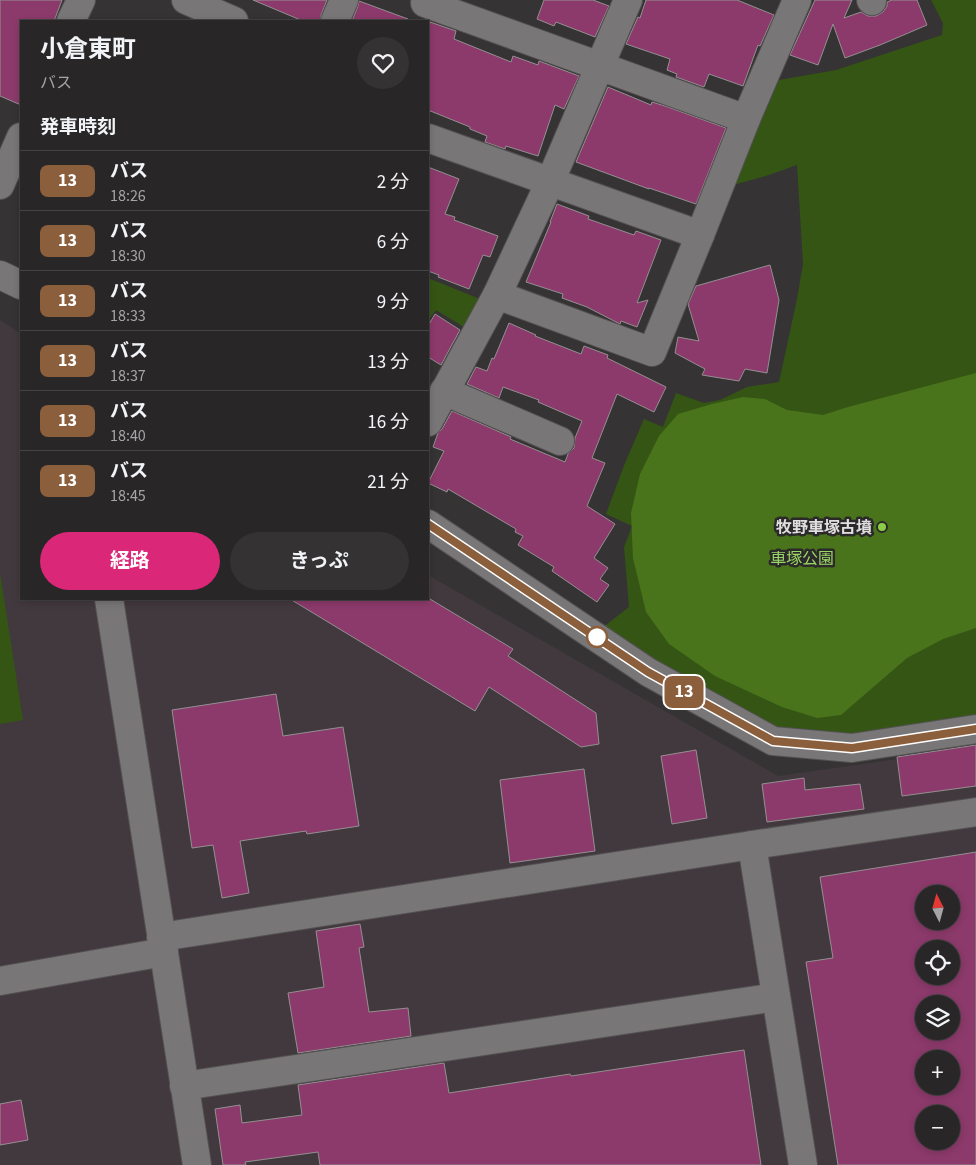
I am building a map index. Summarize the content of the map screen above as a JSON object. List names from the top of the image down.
{
  "parks": ["車塚公園"],
  "places": ["牧野車塚古墳"],
  "lines": ["bus line 13"],
  "north": "top",
  "page": {
    "on_map": "13",
    "heading": [
      ["小倉東町", "バス"],
      "発車時刻"
    ],
    "list": [
      {
        "mark": "13",
        "name": "バス",
        "note": "18:26",
        "value": "2 分"
      },
      {
        "mark": "13",
        "name": "バス",
        "note": "18:30",
        "value": "6 分"
      },
      {
        "mark": "13",
        "name": "バス",
        "note": "18:33",
        "value": "9 分"
      },
      {
        "mark": "13",
        "name": "バス",
        "note": "18:37",
        "value": "13 分"
      },
      {
        "mark": "13",
        "name": "バス",
        "note": "18:40",
        "value": "16 分"
      },
      {
        "mark": "13",
        "name": "バス",
        "note": "18:45",
        "value": "21 分"
      }
    ],
    "buttons": ["経路", "きっぷ"],
    "map_buttons": ["+", "−"]
  }
}
